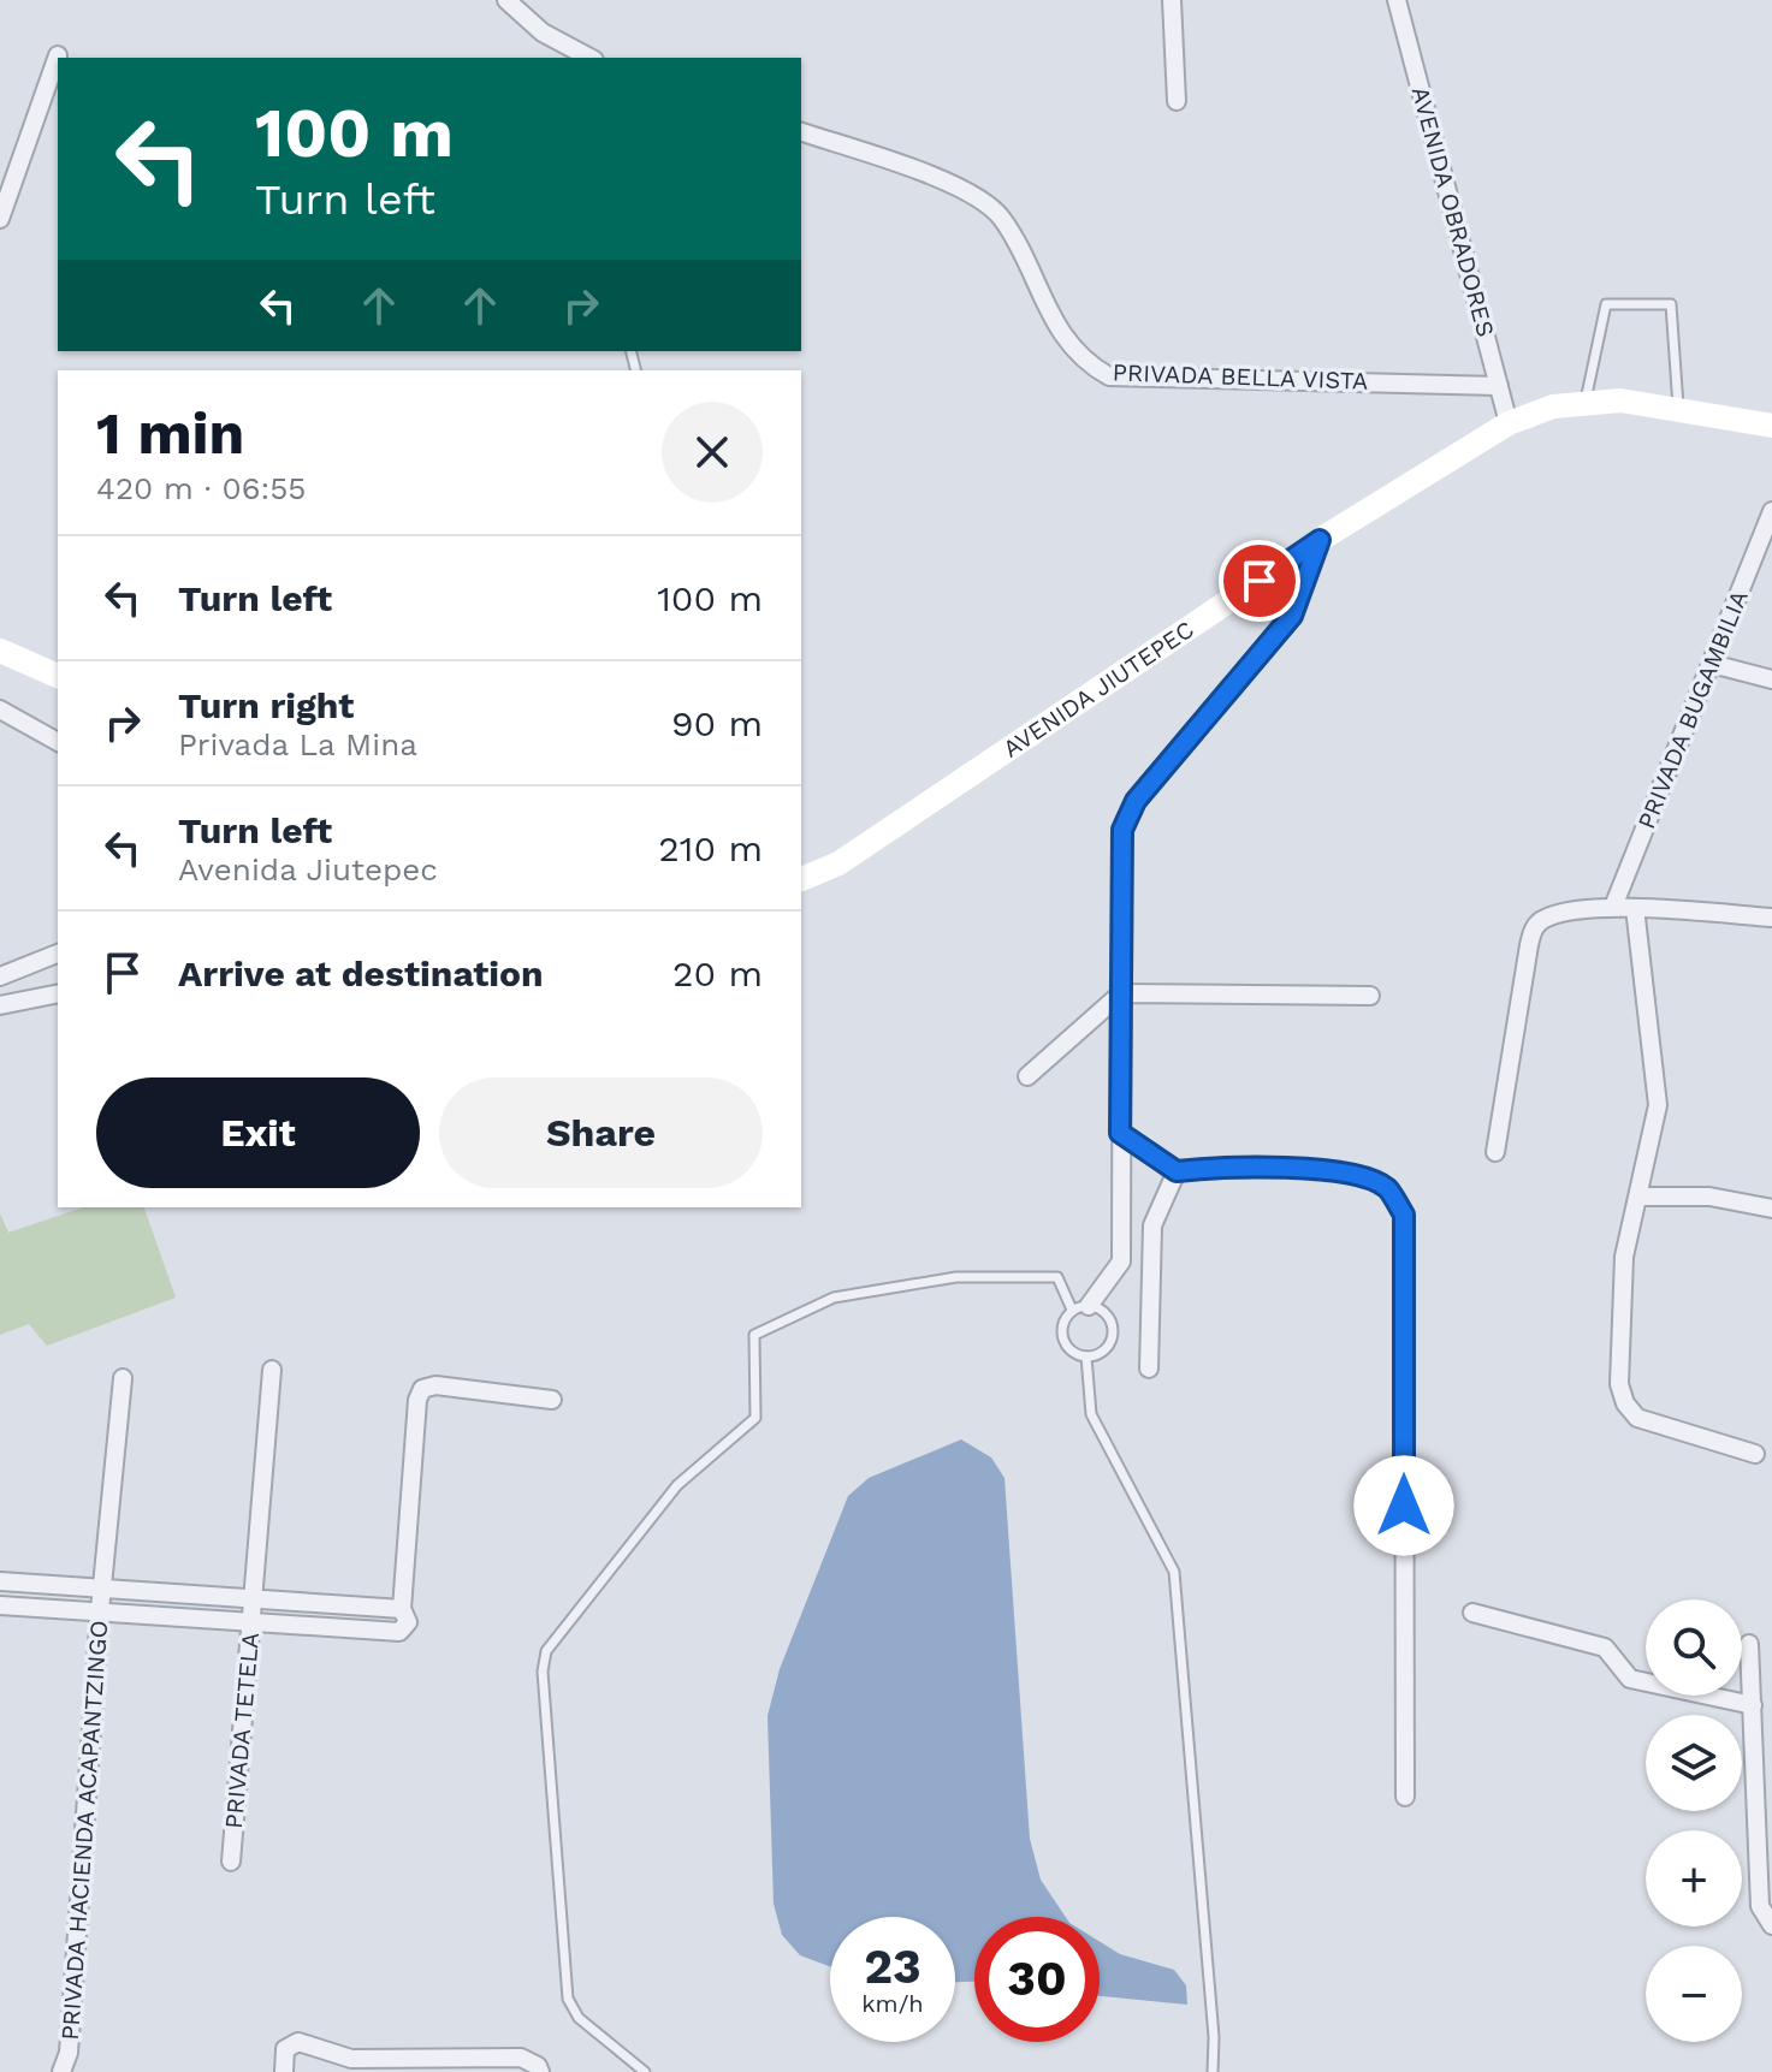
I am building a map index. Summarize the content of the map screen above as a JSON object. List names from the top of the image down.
{
  "streets": {
    "main road": ["AVENIDA JIUTEPEC"],
    "street": [
      "AVENIDA OBRADORES",
      "PRIVADA BELLA VISTA",
      "PRIVADA BUGAMBILIA",
      "PRIVADA TETELA",
      "PRIVADA HACIENDA ACAPANTZINGO"
    ]
  },
  "crossings": [
    ["AVENIDA OBRADORES", "PRIVADA BELLA VISTA"],
    ["AVENIDA OBRADORES", "AVENIDA JIUTEPEC"]
  ],
  "page": {
    "turn": ["100 m", "Turn left"],
    "heading": ["1 min", "420 m · 06:55"],
    "list": [
      {
        "name": "Turn left",
        "value": "100 m"
      },
      {
        "name": "Turn right",
        "note": "Privada La Mina",
        "value": "90 m"
      },
      {
        "name": "Turn left",
        "note": "Avenida Jiutepec",
        "value": "210 m"
      },
      {
        "name": "Arrive at destination",
        "value": "20 m"
      }
    ],
    "buttons": ["Exit", "Share"],
    "map_buttons": ["+", "−"],
    "speed": "23 km/h",
    "limit": "30"
  }
}
